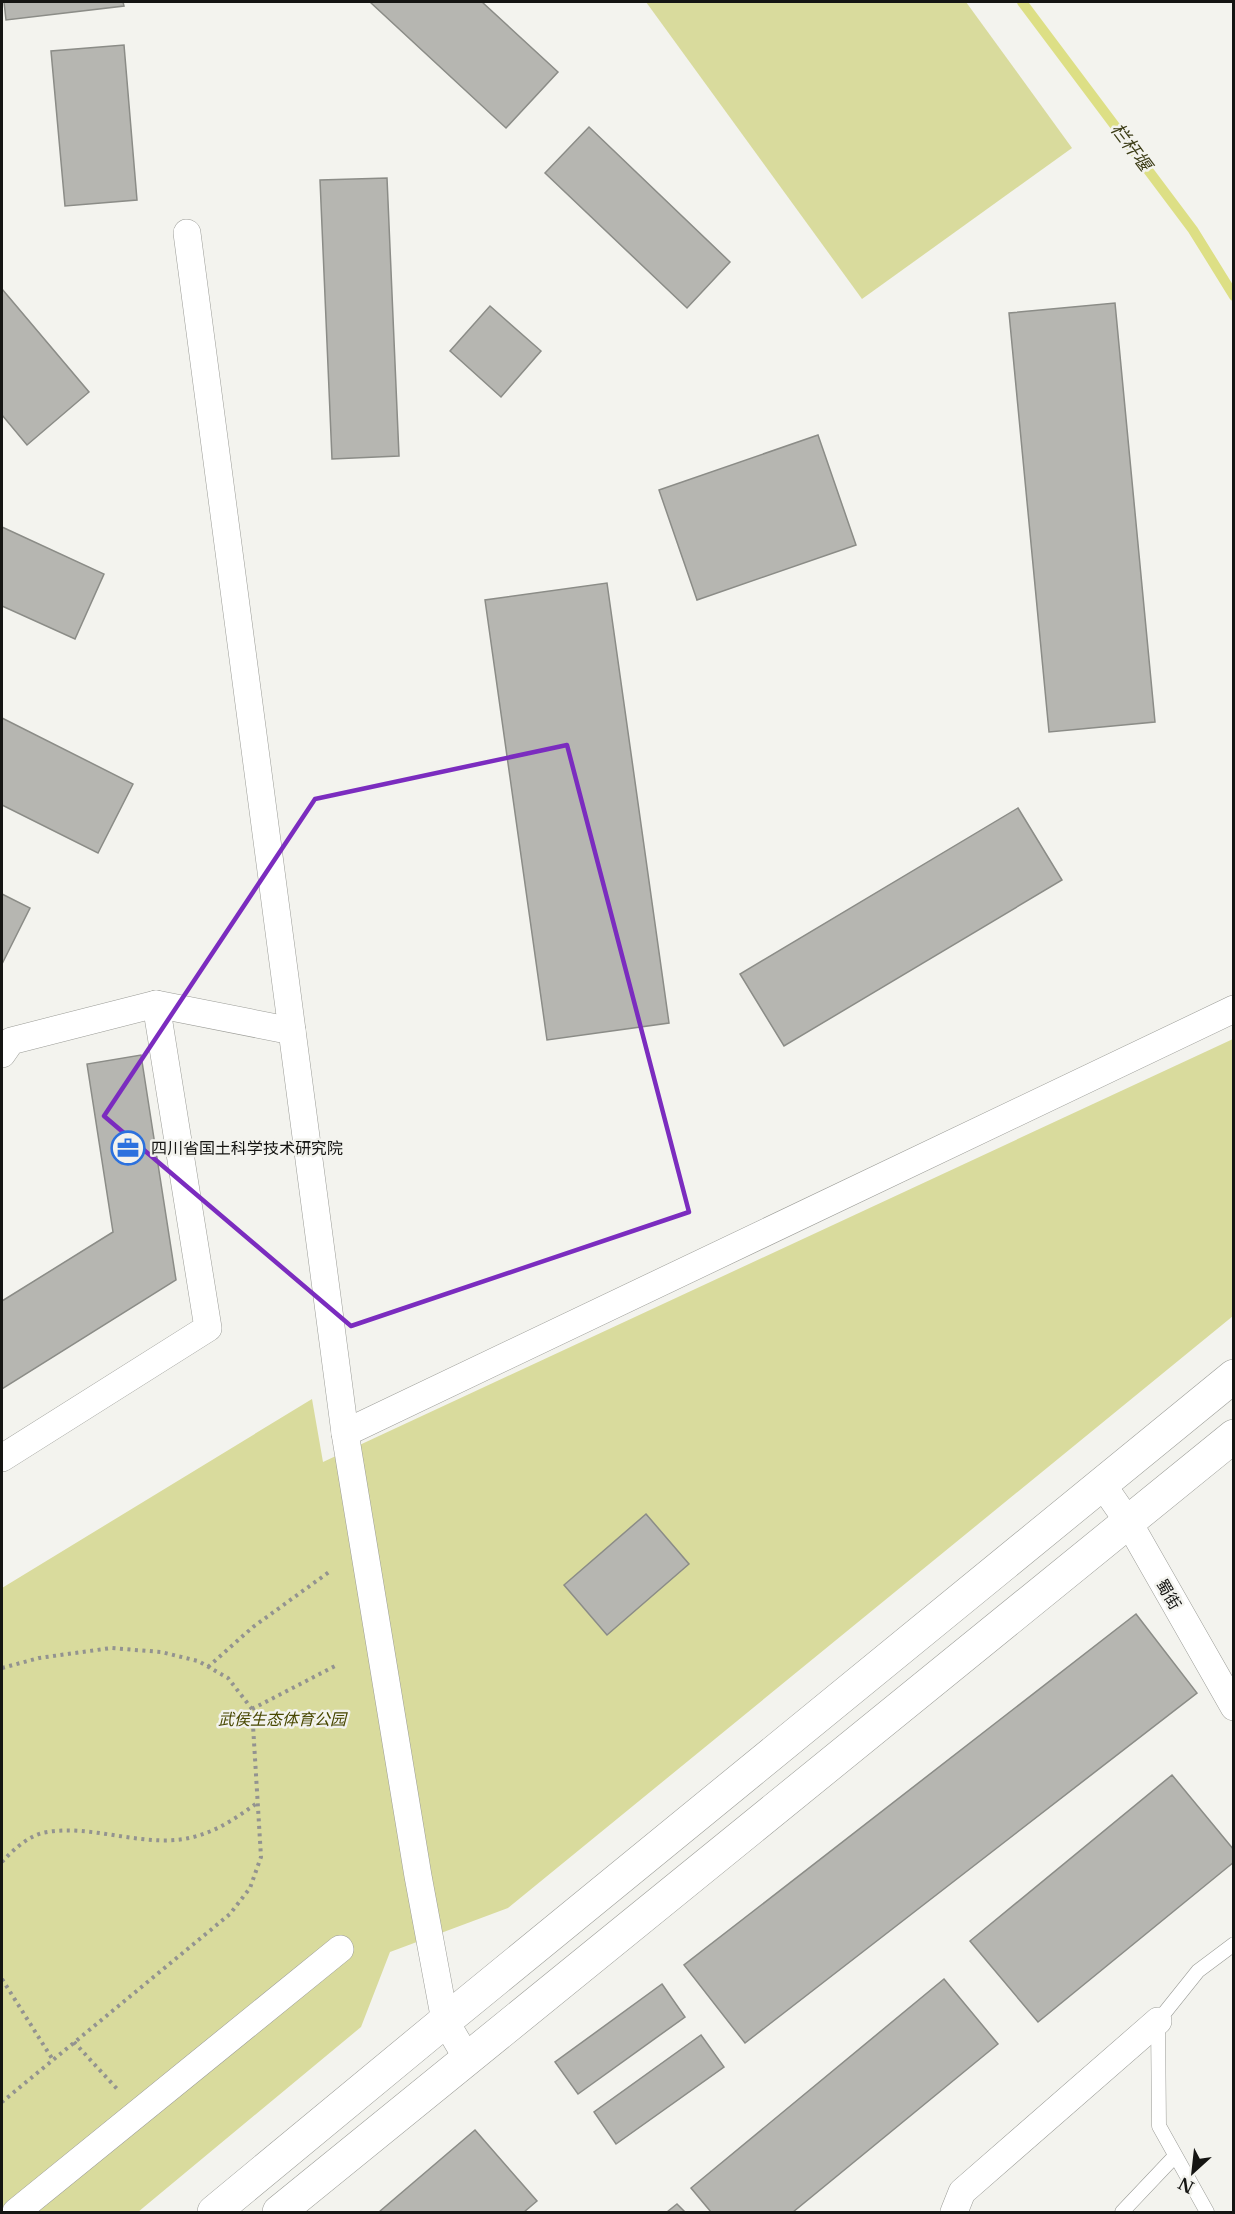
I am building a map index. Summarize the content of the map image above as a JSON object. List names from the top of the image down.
{
  "streets": {
    "street": ["蜀街"]
  },
  "water": ["栏杆堰"],
  "parks": ["武侯生态体育公园"],
  "places": {
    "office": ["四川省国土科学技术研究院"]
  },
  "north": "bottom left"
}
